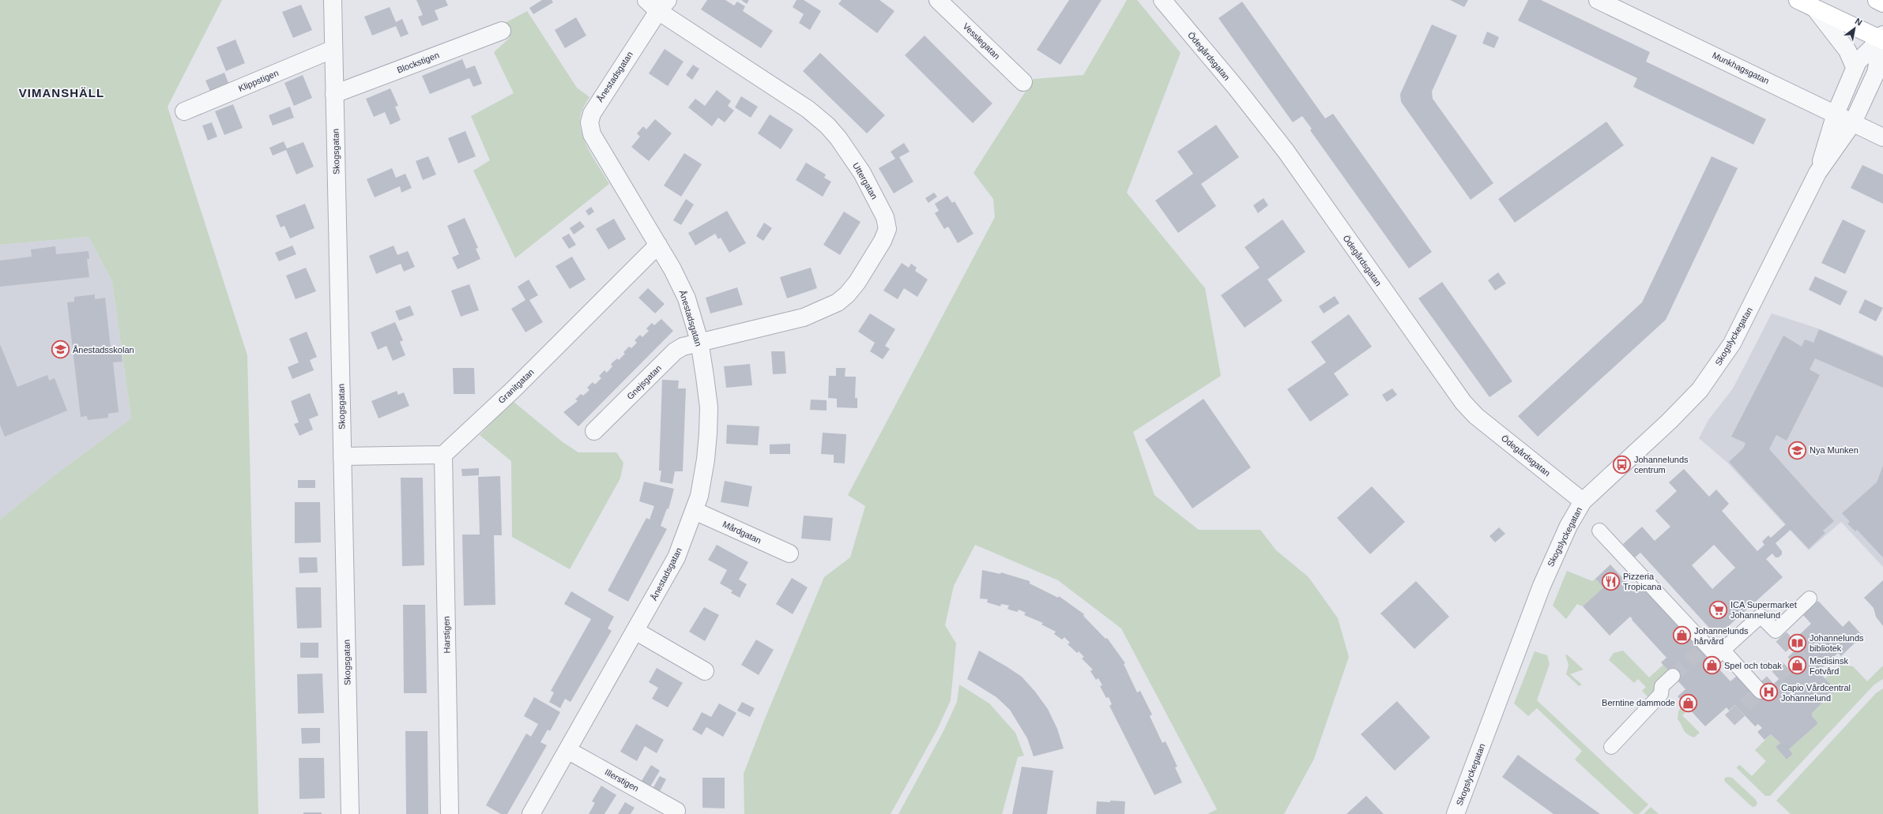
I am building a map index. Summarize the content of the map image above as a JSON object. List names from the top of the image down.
{
  "streets": {
    "street": [
      "Vesslegatan",
      "Ödegårdsgatan",
      "Blockstigen",
      "Munkhagsgatan",
      "Ånestadsgatan",
      "Klippstigen",
      "Skogsgatan",
      "Uttergatan",
      "Skogslyckegatan",
      "Gnejsgatan",
      "Granitgatan",
      "Mårdgatan",
      "Harstigen",
      "Illerstigen"
    ]
  },
  "crossings": [
    ["Ödegårdsgatan", "Skogslyckegatan"],
    ["Blockstigen", "Skogsgatan"],
    ["Munkhagsgatan", "Skogslyckegatan"],
    ["Ånestadsgatan", "Uttergatan"],
    ["Ånestadsgatan", "Gnejsgatan"],
    ["Ånestadsgatan", "Granitgatan"],
    ["Ånestadsgatan", "Mårdgatan"],
    ["Ånestadsgatan", "Illerstigen"],
    ["Klippstigen", "Skogsgatan"],
    ["Uttergatan", "Gnejsgatan"],
    ["Granitgatan", "Harstigen"]
  ],
  "districts": ["VIMANSHÄLL"],
  "places": {
    "school or university": ["Ånestadsskolan", "Nya Munken"],
    "bus stop": ["Johannelunds centrum"],
    "restaurant": ["Pizzeria Tropicana"],
    "supermarket": ["ICA Supermarket Johannelund"],
    "shop": [
      "Johannelunds hårvård",
      "Spel och tobak",
      "Medisinsk Fotvård",
      "Berntine dammode"
    ],
    "library": ["Johannelunds bibliotek"],
    "hospital": ["Capio Vårdcentral Johannelund"]
  },
  "north": "top right"
}
